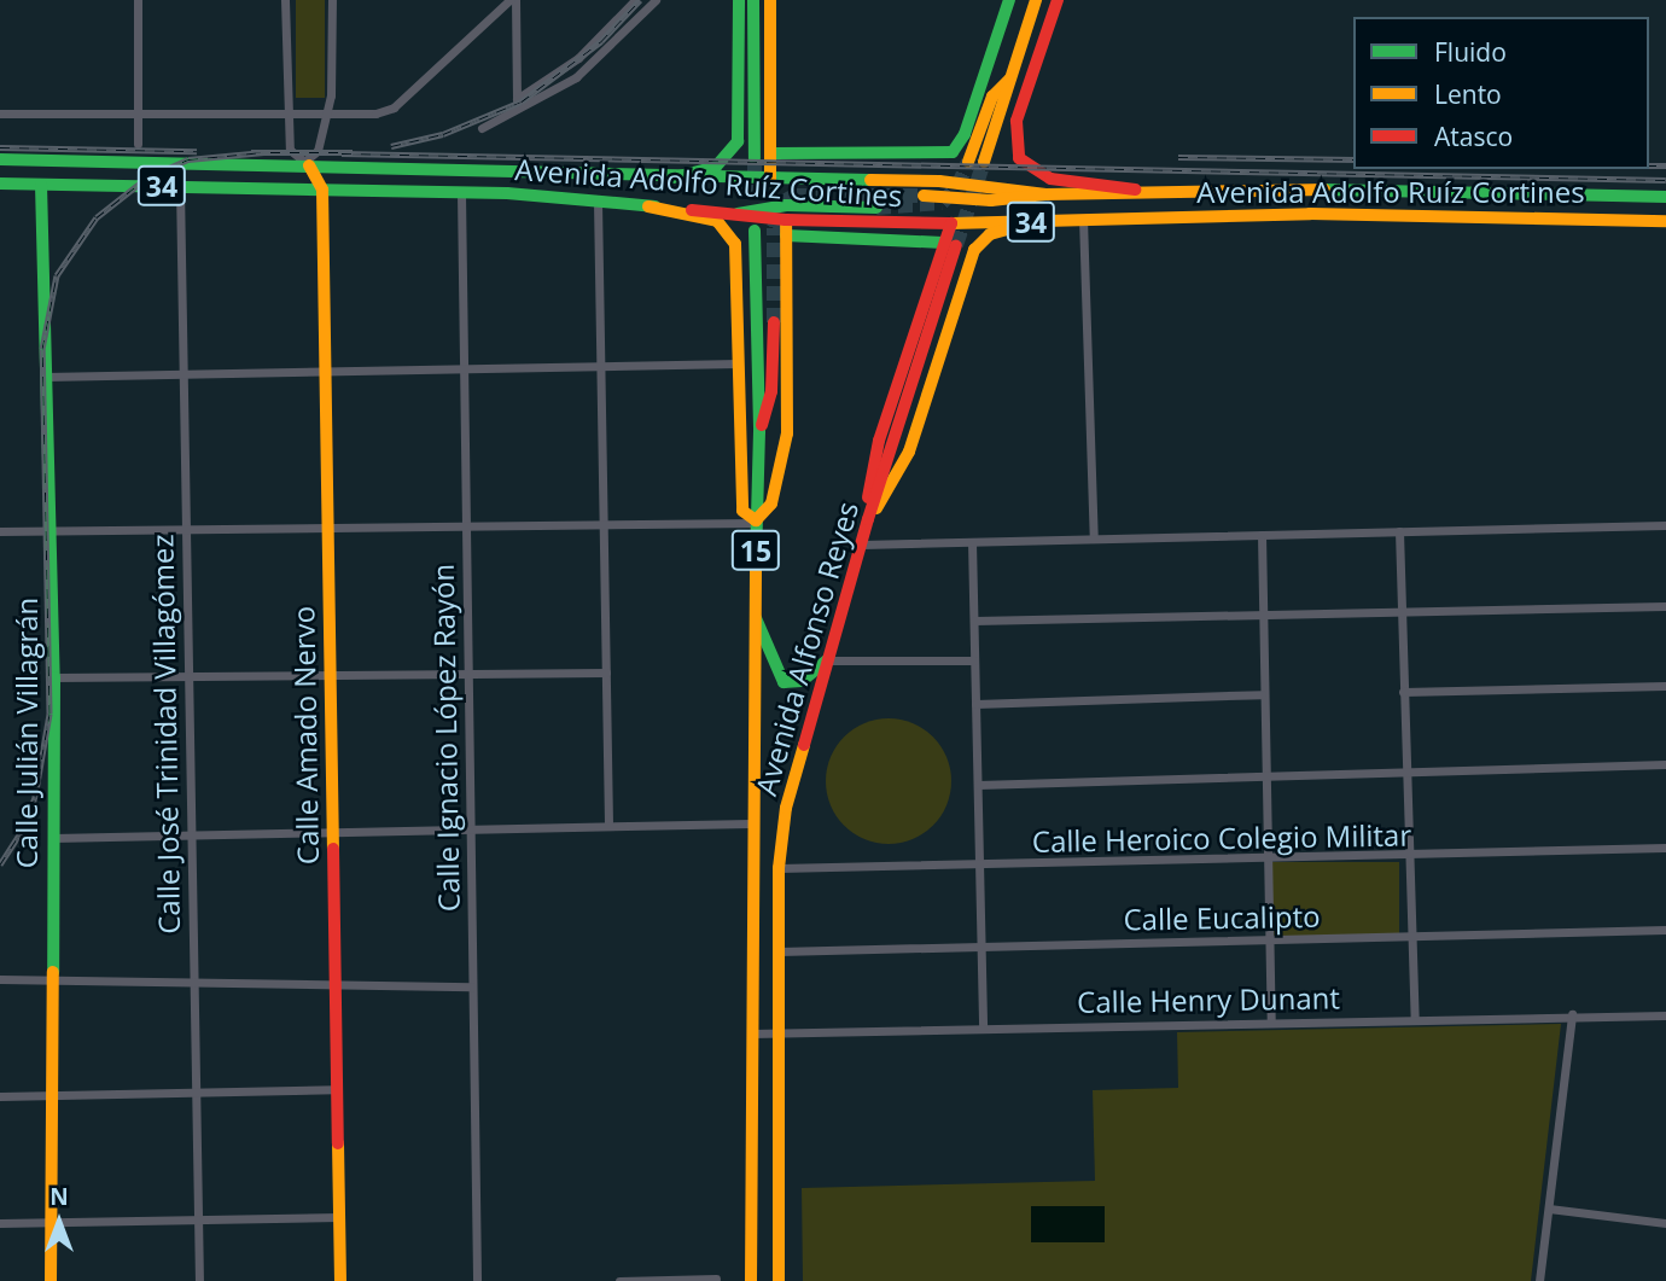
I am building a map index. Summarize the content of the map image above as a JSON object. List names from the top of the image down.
{
  "streets": {
    "main road": [
      "Avenida Adolfo Ruíz Cortines",
      "34",
      "15",
      "Avenida Alfonso Reyes",
      "Calle Julián Villagrán",
      "Calle Amado Nervo"
    ],
    "street": [
      "Calle José Trinidad Villagómez",
      "Calle Ignacio López Rayón",
      "Calle Heroico Colegio Militar",
      "Calle Eucalipto",
      "Calle Henry Dunant"
    ]
  },
  "crossings": [
    ["Avenida Adolfo Ruíz Cortines", "Calle Julián Villagrán"],
    ["Avenida Adolfo Ruíz Cortines", "Calle José Trinidad Villagómez"],
    ["Avenida Adolfo Ruíz Cortines", "Calle Amado Nervo"],
    ["Avenida Adolfo Ruíz Cortines", "Calle Ignacio López Rayón"],
    ["15", "Calle Henry Dunant"],
    ["Avenida Alfonso Reyes", "Calle Heroico Colegio Militar"],
    ["Avenida Alfonso Reyes", "Calle Eucalipto"],
    ["Avenida Alfonso Reyes", "Calle Henry Dunant"]
  ],
  "legend": ["Fluido", "Lento", "Atasco"],
  "north": "top"
}
